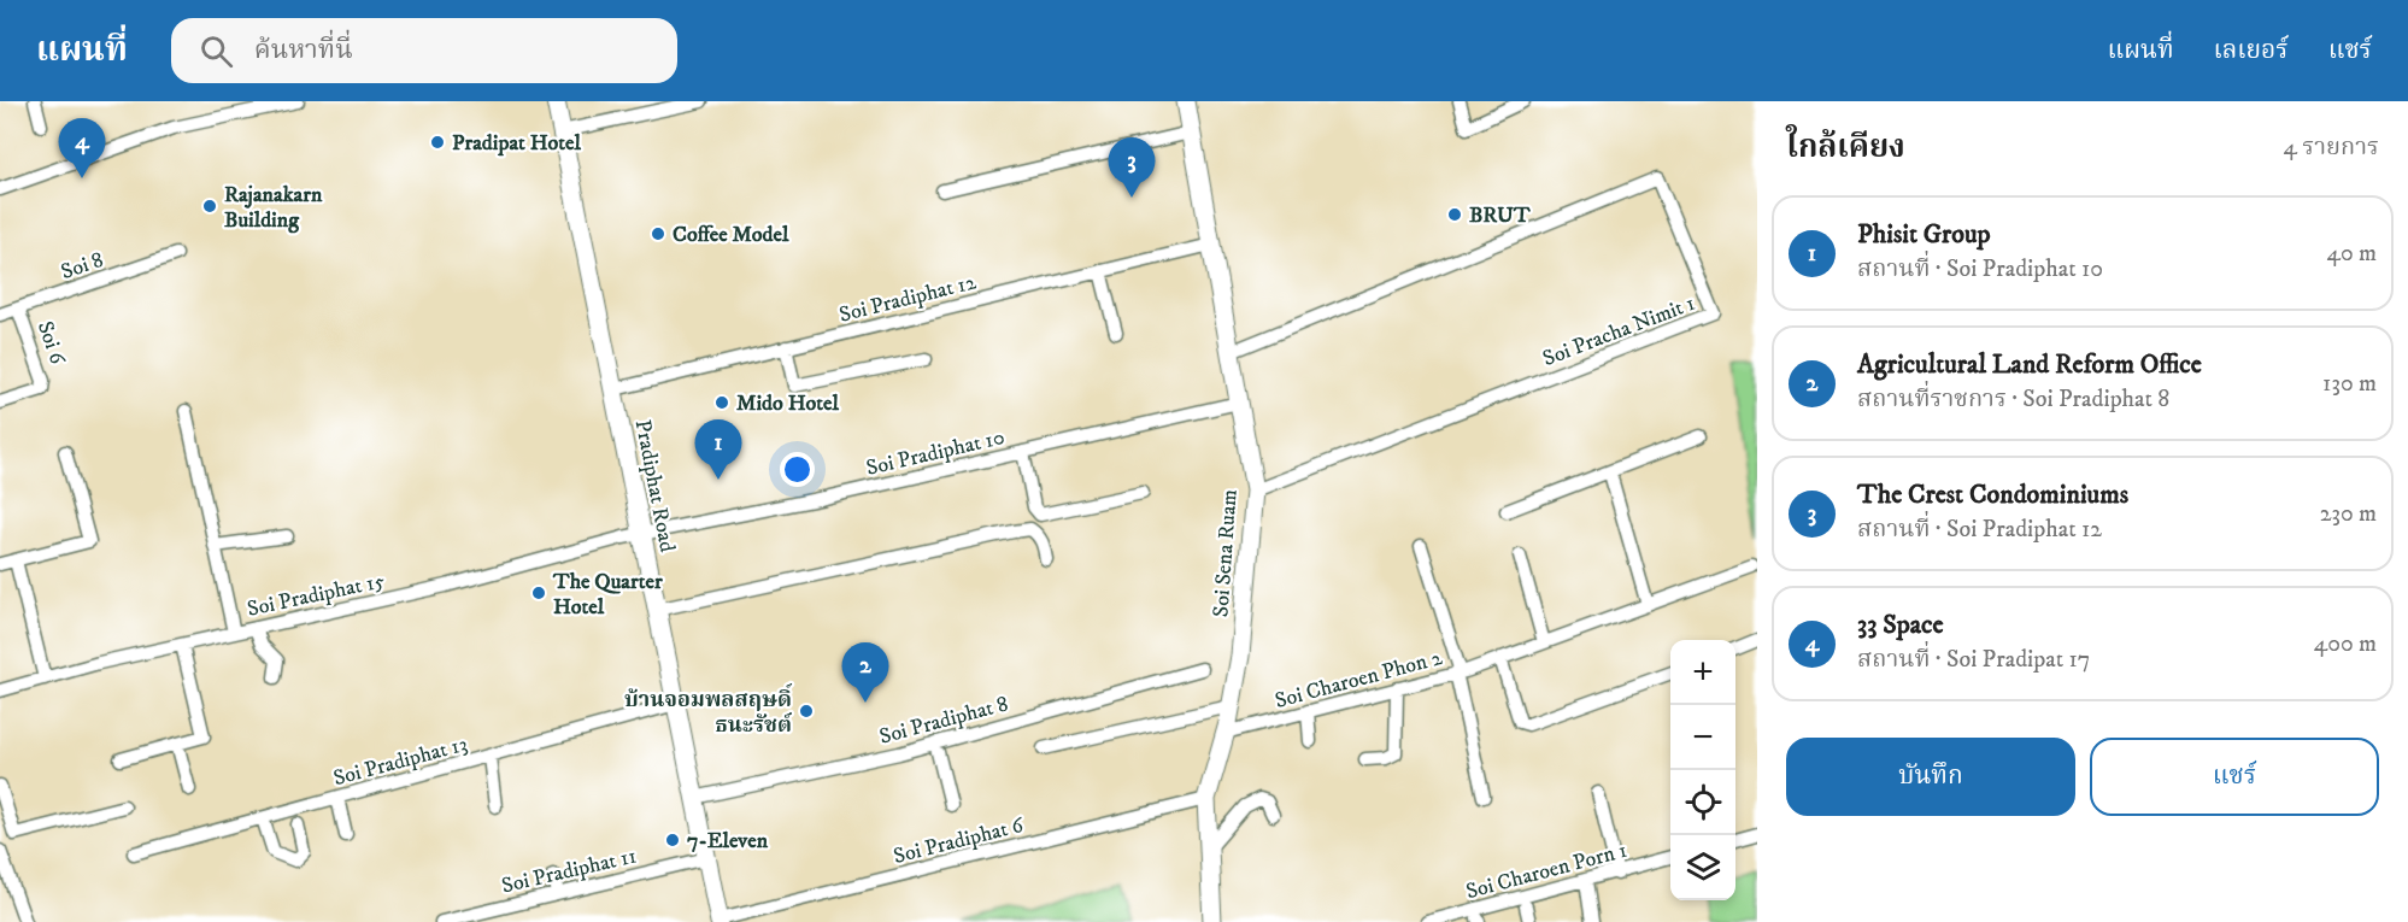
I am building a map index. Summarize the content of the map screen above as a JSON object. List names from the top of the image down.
{
  "streets": {
    "street": [
      "Soi 8",
      "Soi Pradiphat 12",
      "Soi Pracha Nimit 1",
      "Soi 6",
      "Soi Pradiphat 10",
      "Pradiphat Road",
      "Soi Sena Ruam",
      "Soi Pradiphat 15",
      "Soi Charoen Phon 2",
      "Soi Pradiphat 8",
      "Soi Pradiphat 13",
      "Soi Pradiphat 6",
      "Soi Pradiphat 11",
      "Soi Charoen Porn 1"
    ]
  },
  "crossings": [
    ["Soi 8", "Soi 6"],
    ["Soi Pradiphat 12", "Pradiphat Road"],
    ["Soi Pradiphat 12", "Soi Sena Ruam"],
    ["Soi Pracha Nimit 1", "Soi Sena Ruam"],
    ["Soi Pradiphat 10", "Pradiphat Road"],
    ["Soi Pradiphat 10", "Soi Sena Ruam"],
    ["Soi Pradiphat 10", "Soi Pradiphat 15"],
    ["Pradiphat Road", "Soi Pradiphat 15"],
    ["Pradiphat Road", "Soi Pradiphat 8"],
    ["Pradiphat Road", "Soi Pradiphat 13"],
    ["Pradiphat Road", "Soi Pradiphat 6"],
    ["Pradiphat Road", "Soi Pradiphat 11"],
    ["Soi Sena Ruam", "Soi Charoen Phon 2"],
    ["Soi Sena Ruam", "Soi Pradiphat 6"]
  ],
  "places": [
    "Pradipat Hotel",
    "Rajanakarn Building",
    "BRUT",
    "Coffee Model",
    "Mido Hotel",
    "The Quarter Hotel",
    "บ้านจอมพลสฤษดิ์ ธนะรัชต์",
    "7-Eleven"
  ],
  "page": {
    "header": "แผนที่",
    "search": "ค้นหาที่นี่",
    "nav": ["แผนที่", "เลเยอร์", "แชร์"],
    "heading": ["ใกล้เคียง", "4 รายการ"],
    "pins": [
      "4",
      "3",
      "1",
      "2"
    ],
    "list": [
      {
        "mark": "1",
        "name": "Phisit Group",
        "note": "สถานที่ · Soi Pradiphat 10",
        "value": "40 m"
      },
      {
        "mark": "2",
        "name": "Agricultural Land Reform Office",
        "note": "สถานที่ราชการ · Soi Pradiphat 8",
        "value": "130 m"
      },
      {
        "mark": "3",
        "name": "The Crest Condominiums",
        "note": "สถานที่ · Soi Pradiphat 12",
        "value": "230 m"
      },
      {
        "mark": "4",
        "name": "33 Space",
        "note": "สถานที่ · Soi Pradipat 17",
        "value": "400 m"
      }
    ],
    "map_buttons": ["+", "−"],
    "buttons": ["บันทึก", "แชร์"]
  }
}
